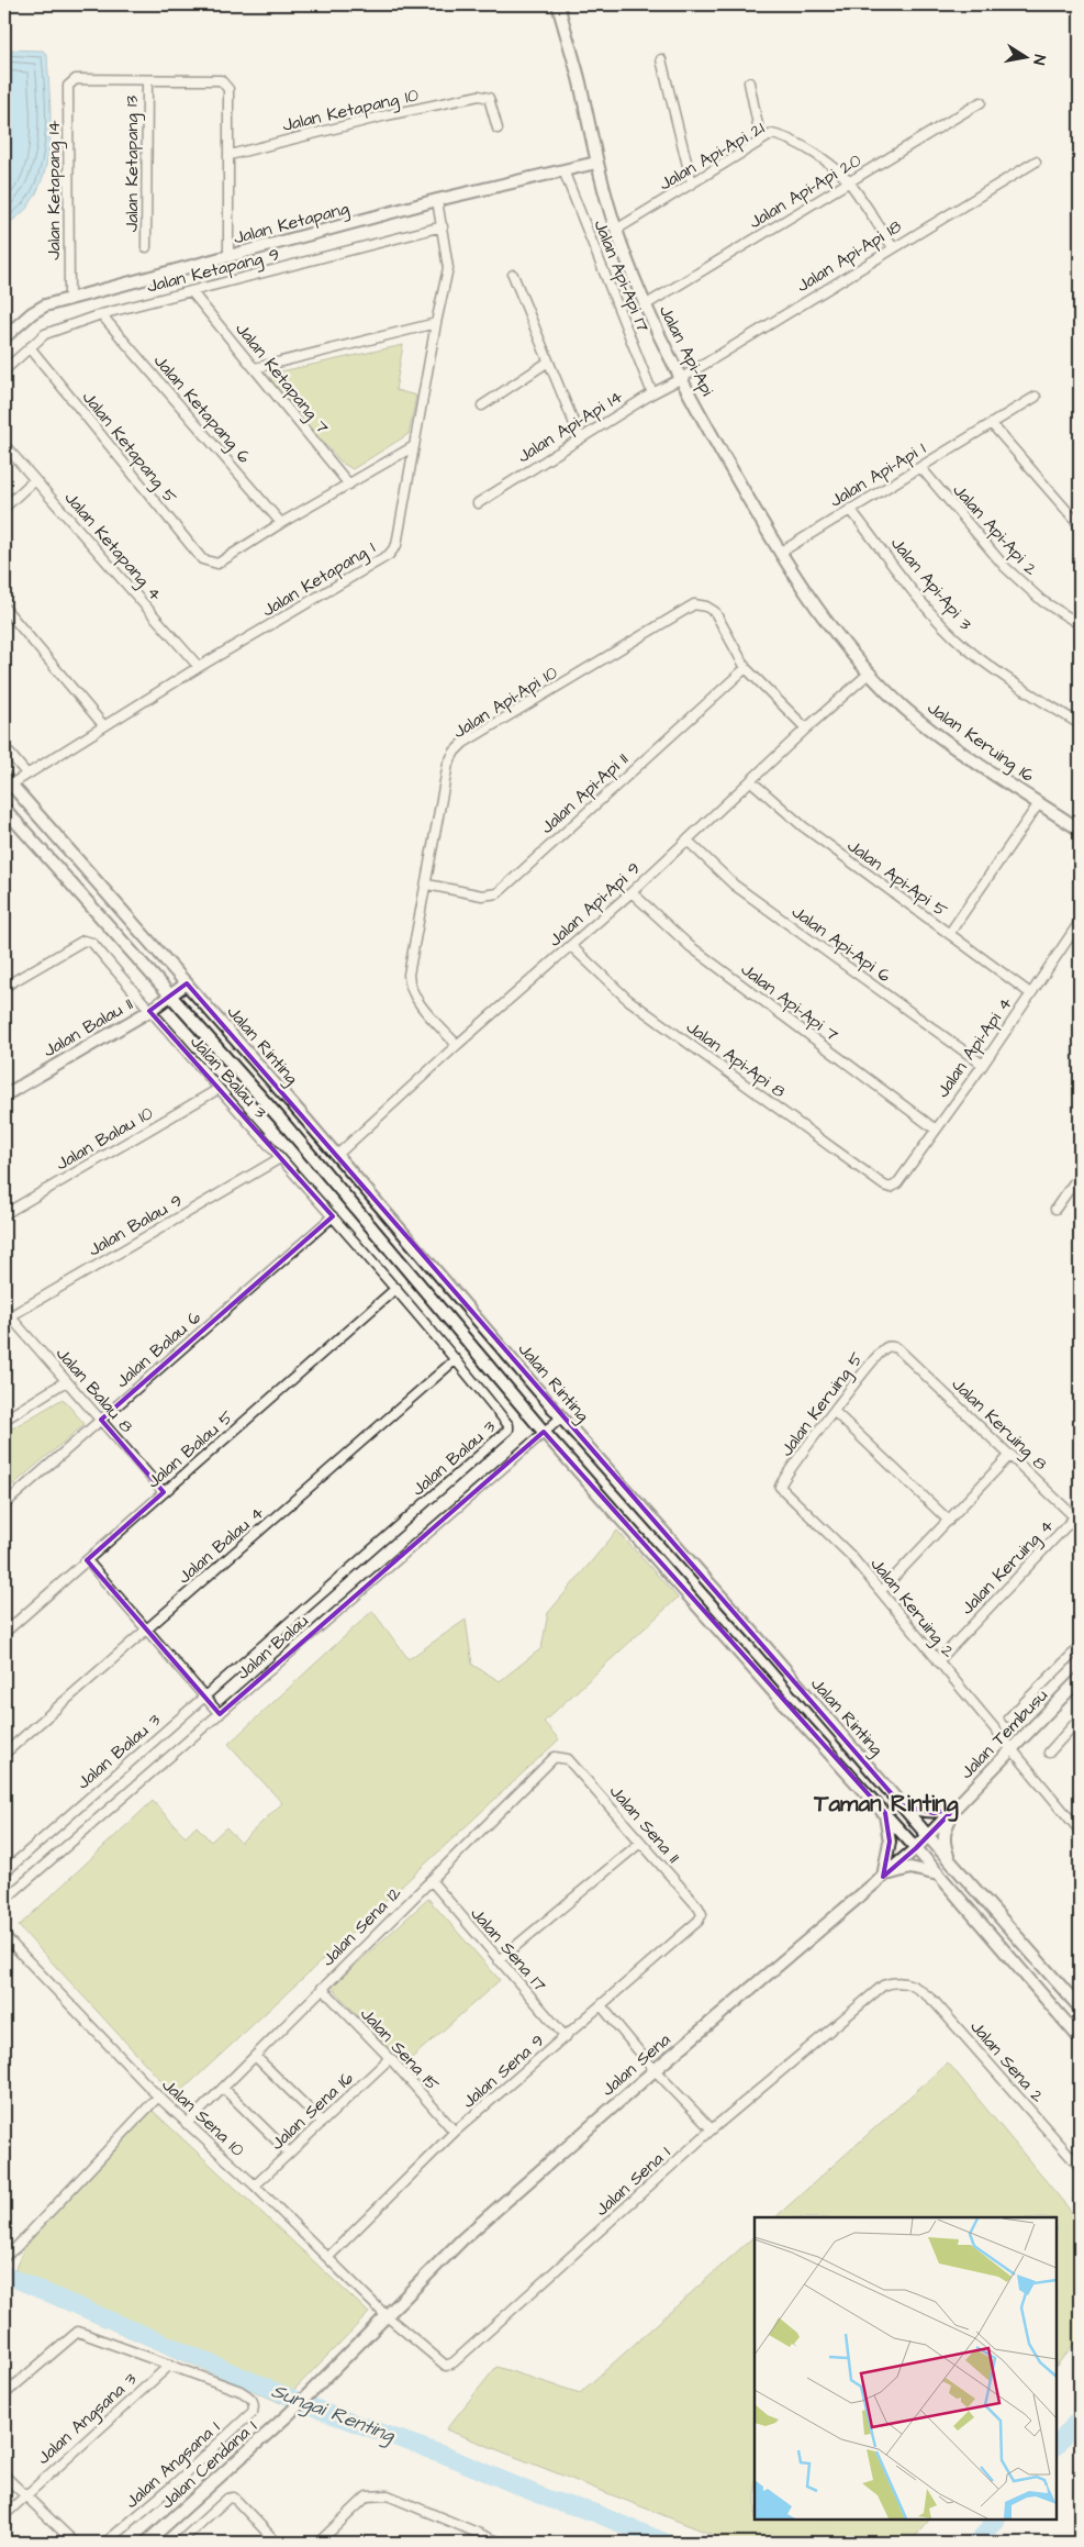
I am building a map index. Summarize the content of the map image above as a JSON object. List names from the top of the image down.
{
  "streets": {
    "main road": [
      "Jalan Ketapang",
      "Jalan Api-Api",
      "Jalan Keruing 16",
      "Jalan Balau 11",
      "Jalan Rinting",
      "Jalan Tembusu",
      "Jalan Sena",
      "Jalan Cendana 1"
    ],
    "street": [
      "Jalan Ketapang 10",
      "Jalan Api-Api 21",
      "Jalan Ketapang 13",
      "Jalan Ketapang 14",
      "Jalan Api-Api 20",
      "Jalan Api-Api 18",
      "Jalan Ketapang 9",
      "Jalan Api-Api 17",
      "Jalan Ketapang 7",
      "Jalan Ketapang 6",
      "Jalan Api-Api 14",
      "Jalan Ketapang 5",
      "Jalan Api-Api 1",
      "Jalan Api-Api 2",
      "Jalan Ketapang 4",
      "Jalan Ketapang 1",
      "Jalan Api-Api 3",
      "Jalan Api-Api 10",
      "Jalan Api-Api 11",
      "Jalan Api-Api 5",
      "Jalan Api-Api 9",
      "Jalan Api-Api 6",
      "Jalan Api-Api 7",
      "Jalan Api-Api 4",
      "Jalan Api-Api 8",
      "Jalan Balau 3",
      "Jalan Balau 10",
      "Jalan Balau 9",
      "Jalan Balau 6",
      "Jalan Balau 8",
      "Jalan Keruing 5",
      "Jalan Keruing 8",
      "Jalan Balau 5",
      "Jalan Balau 4",
      "Jalan Keruing 4",
      "Jalan Keruing 2",
      "Jalan Balau",
      "Jalan Sena 11",
      "Jalan Sena 12",
      "Jalan Sena 17",
      "Jalan Sena 15",
      "Jalan Sena 2",
      "Jalan Sena 9",
      "Jalan Sena 16",
      "Jalan Sena 10",
      "Jalan Sena 1",
      "Jalan Angsana 3",
      "Jalan Angsana 1"
    ]
  },
  "crossings": [
    ["Jalan Api-Api 21", "Jalan Api-Api 20"],
    ["Jalan Api-Api 21", "Jalan Api-Api 18"],
    ["Jalan Api-Api 21", "Jalan Api-Api"],
    ["Jalan Ketapang 13", "Jalan Ketapang 14"],
    ["Jalan Ketapang 14", "Jalan Ketapang"],
    ["Jalan Api-Api 20", "Jalan Api-Api"],
    ["Jalan Ketapang", "Jalan Api-Api 17"],
    ["Jalan Ketapang", "Jalan Api-Api"],
    ["Jalan Ketapang", "Jalan Ketapang 1"],
    ["Jalan Api-Api 18", "Jalan Api-Api"],
    ["Jalan Api-Api 18", "Jalan Api-Api 14"],
    ["Jalan Ketapang 9", "Jalan Ketapang 7"],
    ["Jalan Ketapang 9", "Jalan Ketapang 6"],
    ["Jalan Ketapang 9", "Jalan Ketapang 5"],
    ["Jalan Ketapang 9", "Jalan Ketapang 1"],
    ["Jalan Api-Api 17", "Jalan Api-Api 14"],
    ["Jalan Api-Api", "Jalan Api-Api 14"],
    ["Jalan Api-Api", "Jalan Api-Api 1"],
    ["Jalan Api-Api", "Jalan Keruing 16"],
    ["Jalan Api-Api", "Jalan Api-Api 9"],
    ["Jalan Ketapang 6", "Jalan Ketapang 5"],
    ["Jalan Api-Api 1", "Jalan Api-Api 2"],
    ["Jalan Api-Api 1", "Jalan Api-Api 3"],
    ["Jalan Ketapang 4", "Jalan Ketapang 1"],
    ["Jalan Ketapang 1", "Jalan Rinting"],
    ["Jalan Api-Api 10", "Jalan Api-Api 11"],
    ["Jalan Api-Api 10", "Jalan Api-Api 9"],
    ["Jalan Keruing 16", "Jalan Api-Api 9"],
    ["Jalan Api-Api 5", "Jalan Api-Api 9"],
    ["Jalan Api-Api 5", "Jalan Api-Api 4"],
    ["Jalan Api-Api 9", "Jalan Api-Api 6"],
    ["Jalan Api-Api 9", "Jalan Api-Api 7"],
    ["Jalan Api-Api 9", "Jalan Rinting"],
    ["Jalan Api-Api 9", "Jalan Api-Api 8"],
    ["Jalan Api-Api 6", "Jalan Api-Api 4"],
    ["Jalan Api-Api 7", "Jalan Api-Api 4"],
    ["Jalan Balau 11", "Jalan Rinting"],
    ["Jalan Balau 11", "Jalan Balau 3"],
    ["Jalan Rinting", "Jalan Balau"],
    ["Jalan Rinting", "Jalan Tembusu"],
    ["Jalan Rinting", "Jalan Sena"],
    ["Jalan Api-Api 4", "Jalan Api-Api 8"],
    ["Jalan Balau 3", "Jalan Balau 10"],
    ["Jalan Balau 3", "Jalan Balau 9"],
    ["Jalan Balau 3", "Jalan Balau 6"],
    ["Jalan Balau 3", "Jalan Balau 5"],
    ["Jalan Balau 3", "Jalan Balau 4"],
    ["Jalan Balau 9", "Jalan Balau 8"],
    ["Jalan Balau 6", "Jalan Balau 8"],
    ["Jalan Balau 8", "Jalan Balau 5"],
    ["Jalan Keruing 5", "Jalan Keruing 8"],
    ["Jalan Keruing 5", "Jalan Keruing 2"],
    ["Jalan Keruing 8", "Jalan Keruing 4"],
    ["Jalan Keruing 4", "Jalan Keruing 2"],
    ["Jalan Keruing 2", "Jalan Tembusu"],
    ["Jalan Tembusu", "Jalan Sena"],
    ["Jalan Sena 11", "Jalan Sena 12"],
    ["Jalan Sena 11", "Jalan Sena 9"],
    ["Jalan Sena 12", "Jalan Sena 17"],
    ["Jalan Sena 12", "Jalan Sena 15"],
    ["Jalan Sena 12", "Jalan Sena 10"],
    ["Jalan Sena 17", "Jalan Sena 9"],
    ["Jalan Sena 15", "Jalan Sena 9"],
    ["Jalan Sena 15", "Jalan Sena 16"],
    ["Jalan Sena 2", "Jalan Sena 1"],
    ["Jalan Sena", "Jalan Sena 10"],
    ["Jalan Sena", "Jalan Sena 1"],
    ["Jalan Sena", "Jalan Cendana 1"],
    ["Jalan Sena 9", "Jalan Sena 10"],
    ["Jalan Sena 16", "Jalan Sena 10"],
    ["Jalan Sena 10", "Jalan Sena 1"],
    ["Jalan Sena 10", "Jalan Cendana 1"],
    ["Jalan Sena 1", "Jalan Cendana 1"],
    ["Jalan Angsana 3", "Jalan Angsana 1"]
  ],
  "districts": ["Taman Rinting"],
  "water": ["Sungai Renting"],
  "north": "right"
}
